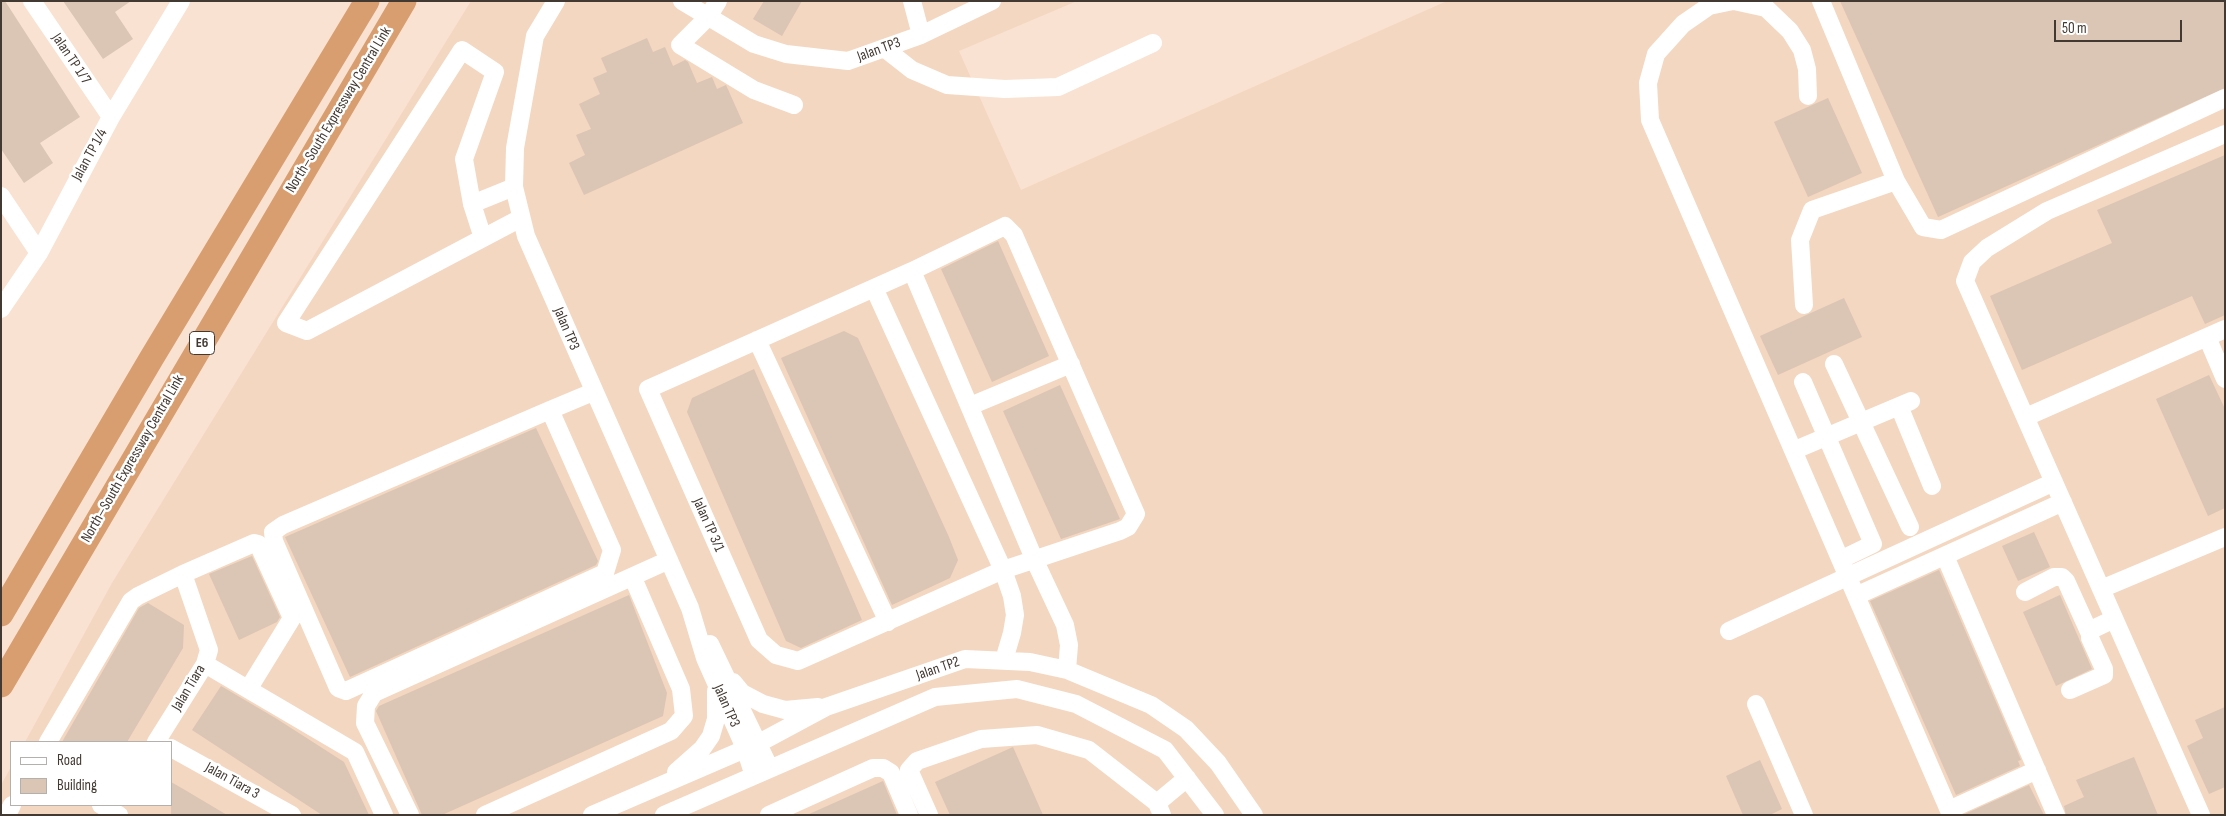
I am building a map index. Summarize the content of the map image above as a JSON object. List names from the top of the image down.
{
  "streets": {
    "highway": ["North–South Expressway Central Link", "E6"],
    "street": [
      "Jalan TP3",
      "Jalan TP 1/7",
      "Jalan TP 1/4",
      "Jalan TP 3/1",
      "Jalan TP2",
      "Jalan Tiara",
      "Jalan Tiara 3"
    ]
  },
  "crossings": [
    ["Jalan TP3", "Jalan TP2"],
    ["Jalan TP 1/7", "Jalan TP 1/4"]
  ],
  "legend": ["Road", "Building"],
  "scale_bar": "50 m"
}
